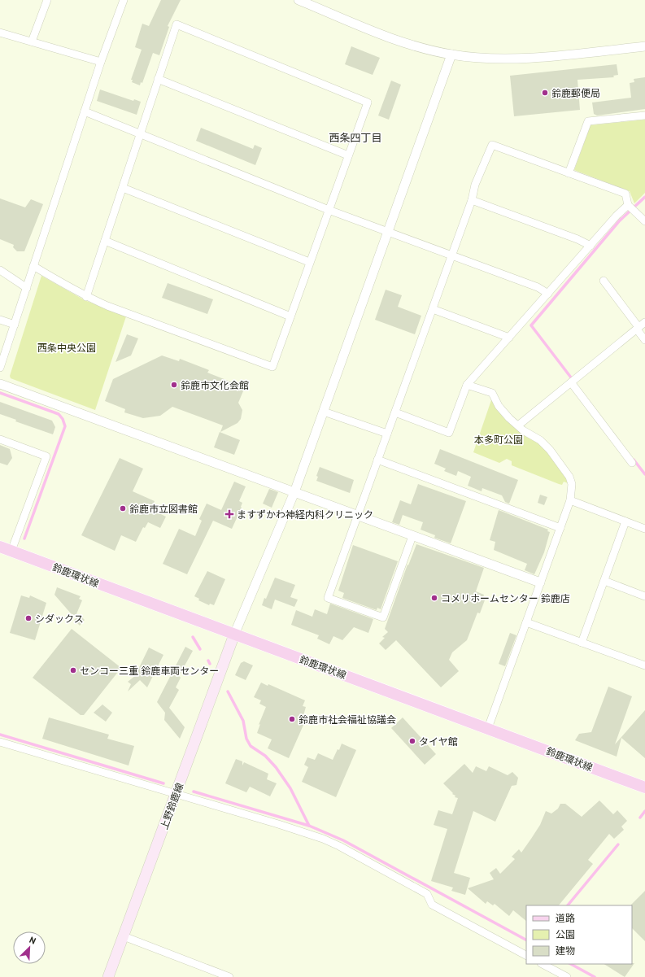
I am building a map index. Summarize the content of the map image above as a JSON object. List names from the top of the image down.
{
  "streets": {
    "main road": ["鈴鹿環状線", "上野鈴鹿線"]
  },
  "crossings": [
    ["鈴鹿環状線", "上野鈴鹿線"]
  ],
  "districts": ["西条四丁目"],
  "parks": ["西条中央公園", "本多町公園"],
  "places": {
    "other": [
      "鈴鹿郵便局",
      "鈴鹿市文化会館",
      "鈴鹿市立図書館",
      "コメリホームセンター 鈴鹿店",
      "シダックス",
      "センコー三重 鈴鹿車両センター",
      "鈴鹿市社会福祉協議会",
      "タイヤ館"
    ],
    "health": ["ますずかわ神経内科クリニック"]
  },
  "legend": ["道路", "公園", "建物"],
  "north": "top right"
}
